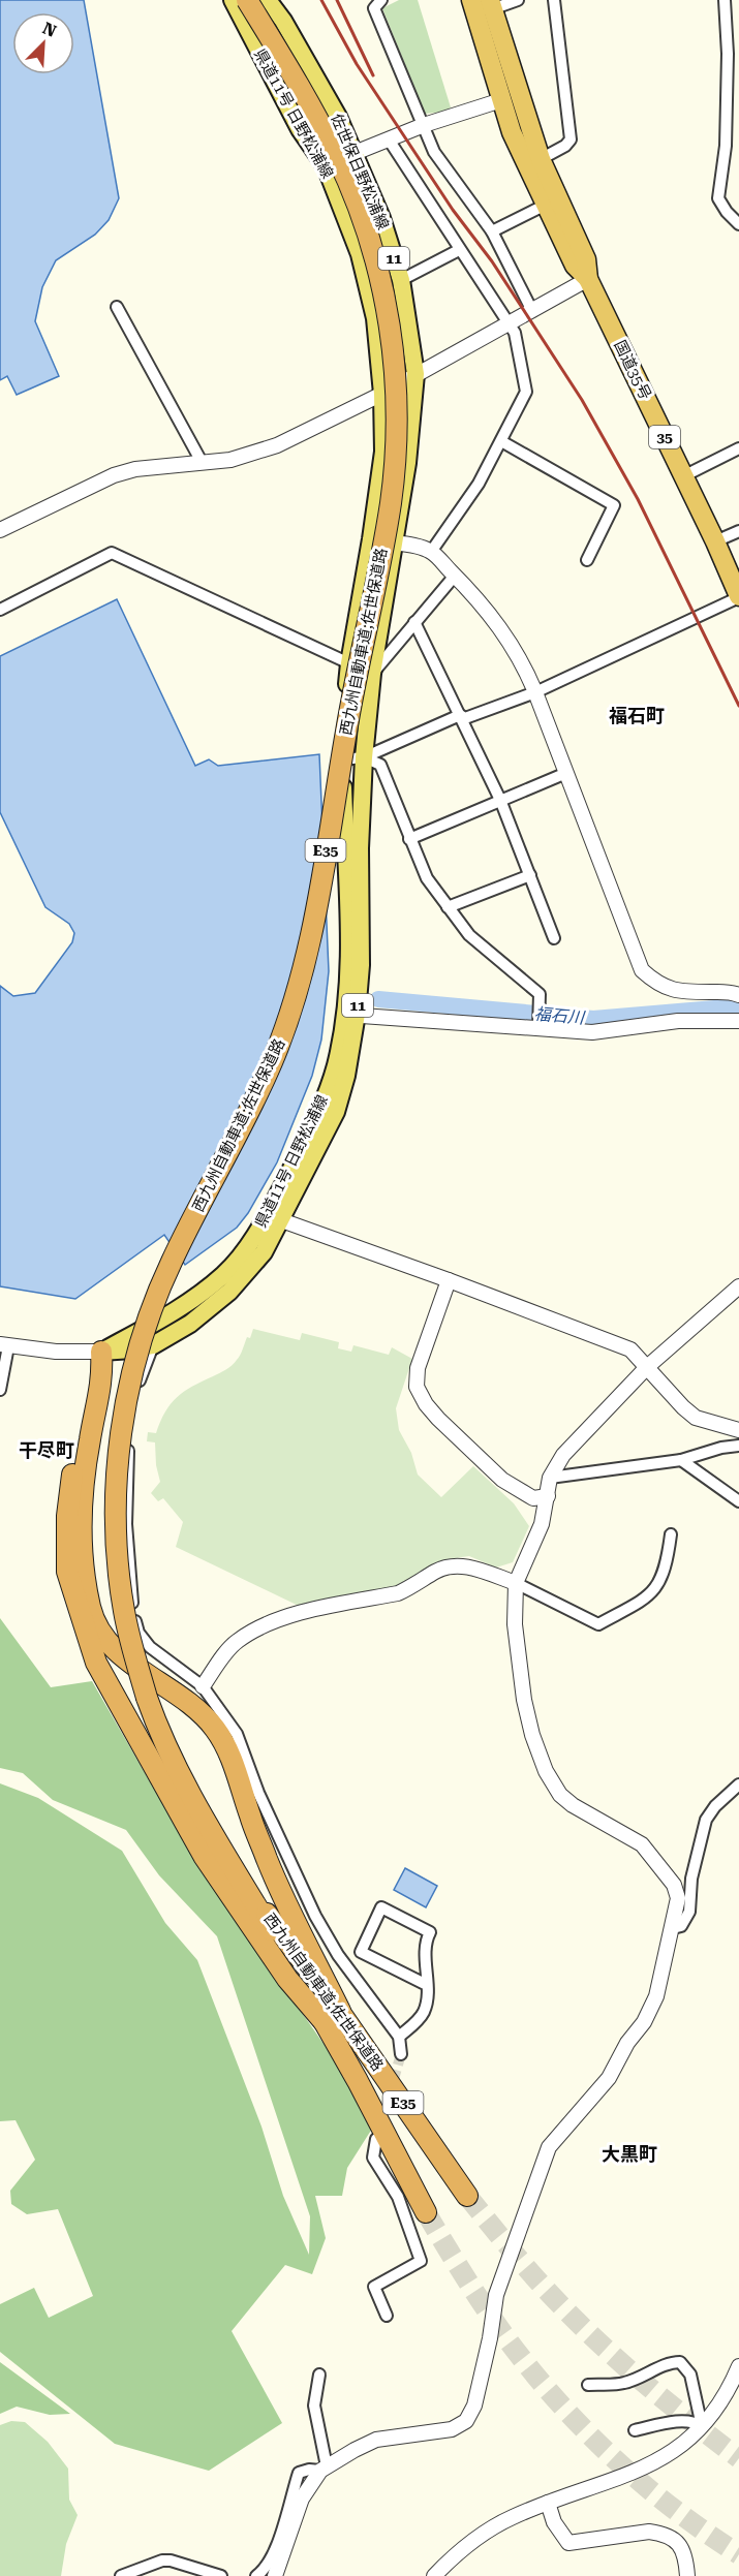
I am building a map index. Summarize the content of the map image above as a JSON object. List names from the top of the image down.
{
  "streets": {
    "highway": [
      "国道35号",
      "35",
      "西九州自動車道;佐世保道路",
      "E35"
    ],
    "main road": ["県道11号 日野松浦線", "佐世保日野松浦線", "11"]
  },
  "crossings": [
    ["県道11号 日野松浦線", "佐世保日野松浦線"]
  ],
  "districts": ["福石町", "干尽町", "大黒町"],
  "water": ["福石川"],
  "north": "top right"
}
